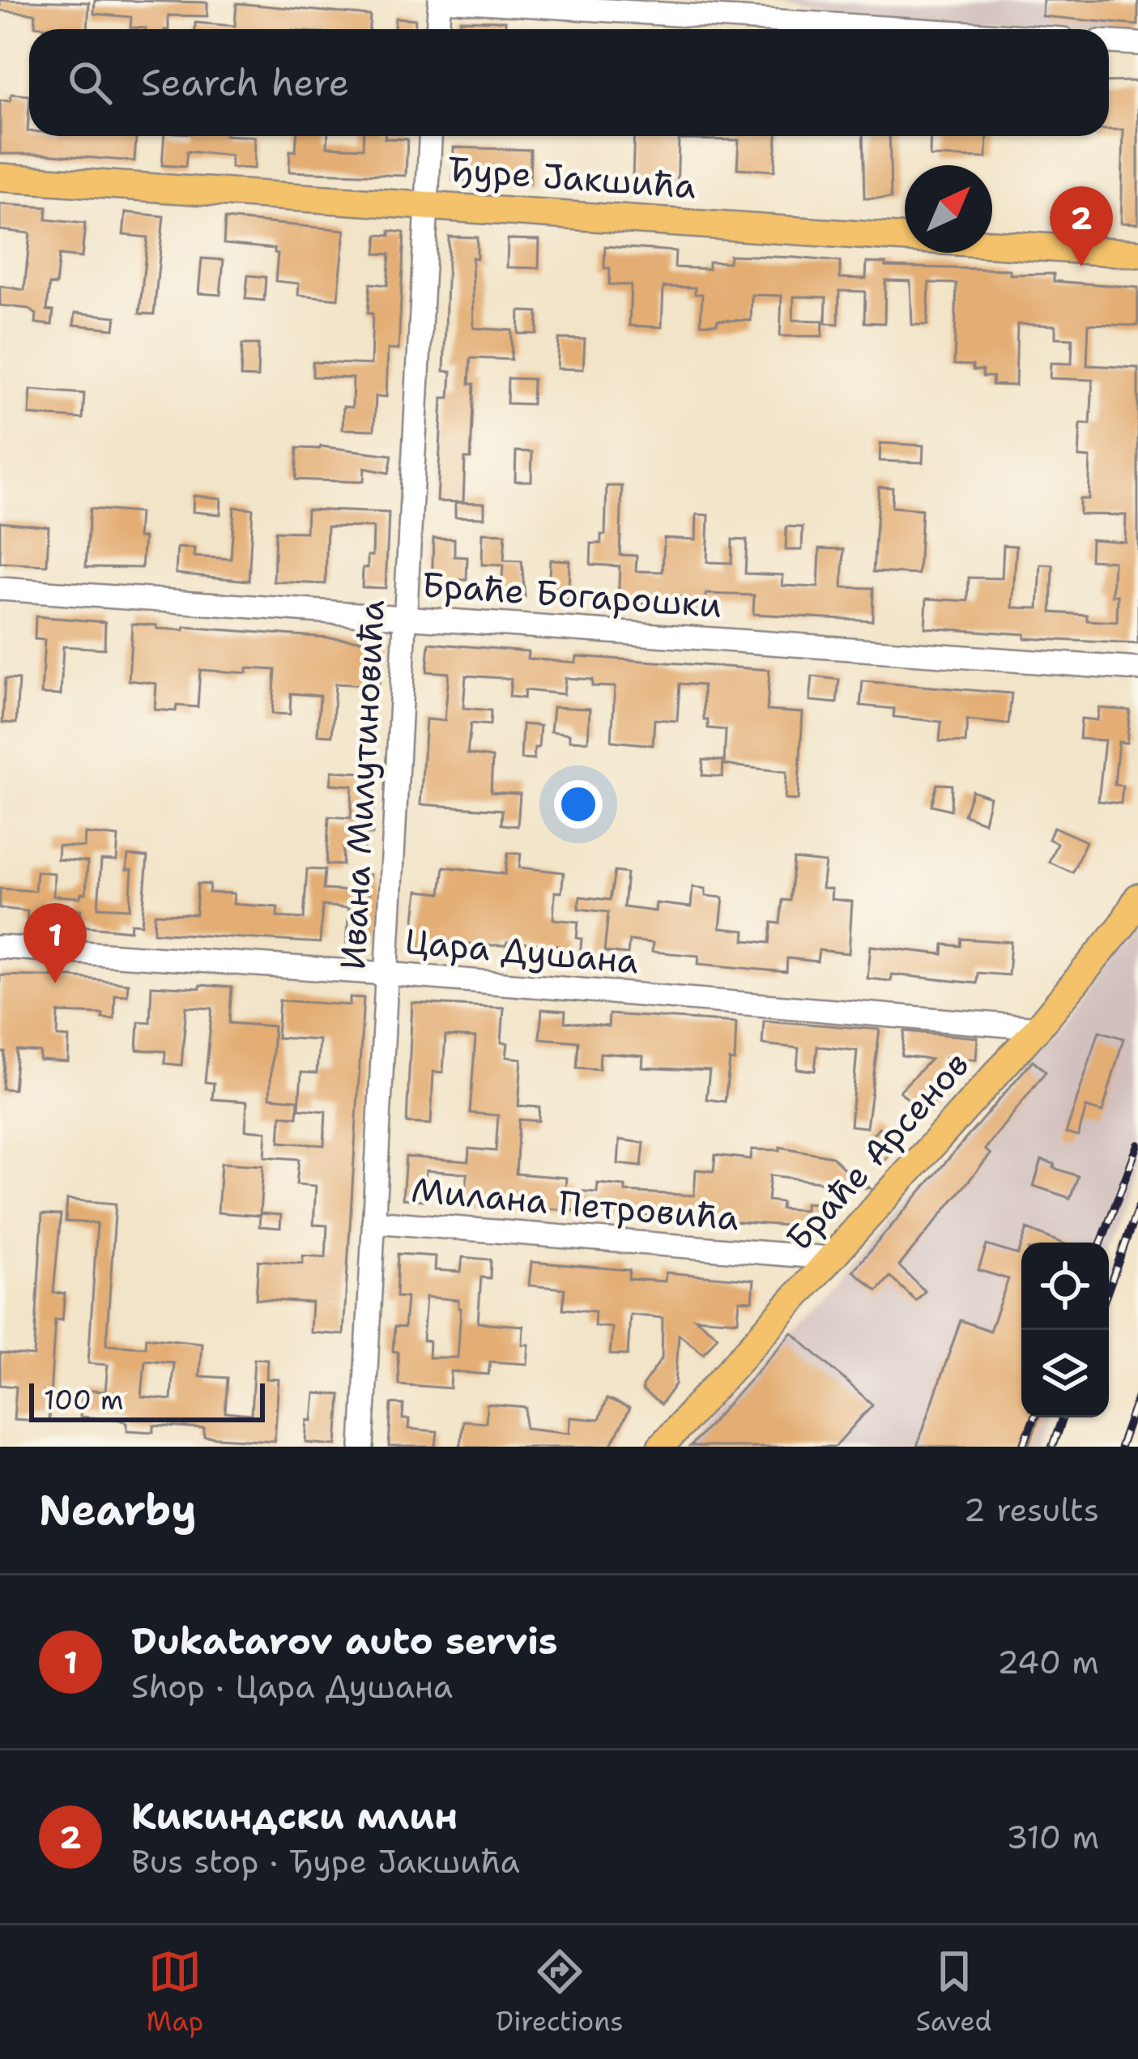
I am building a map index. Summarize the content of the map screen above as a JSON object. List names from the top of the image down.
{
  "streets": {
    "main road": ["Ђуре Јакшића", "Браће Арсенов"],
    "street": [
      "Браће Богарошки",
      "Ивана Милутиновића",
      "Цара Душана",
      "Милана Петровића"
    ]
  },
  "crossings": [
    ["Ђуре Јакшића", "Ивана Милутиновића"],
    ["Браће Богарошки", "Ивана Милутиновића"],
    ["Ивана Милутиновића", "Цара Душана"],
    ["Ивана Милутиновића", "Милана Петровића"],
    ["Цара Душана", "Браће Арсенов"],
    ["Браће Арсенов", "Милана Петровића"]
  ],
  "scale_bar": "100 m",
  "north": "top right",
  "page": {
    "search": "Search here",
    "pins": ["2", "1"],
    "scale": "100 m",
    "heading": ["Nearby", "2 results"],
    "list": [
      {
        "mark": "1",
        "name": "Dukatarov auto servis",
        "note": "Shop · Цара Душана",
        "value": "240 m"
      },
      {
        "mark": "2",
        "name": "Кикиндски млин",
        "note": "Bus stop · Ђуре Јакшића",
        "value": "310 m"
      }
    ],
    "nav": ["Map", "Directions", "Saved"]
  }
}
